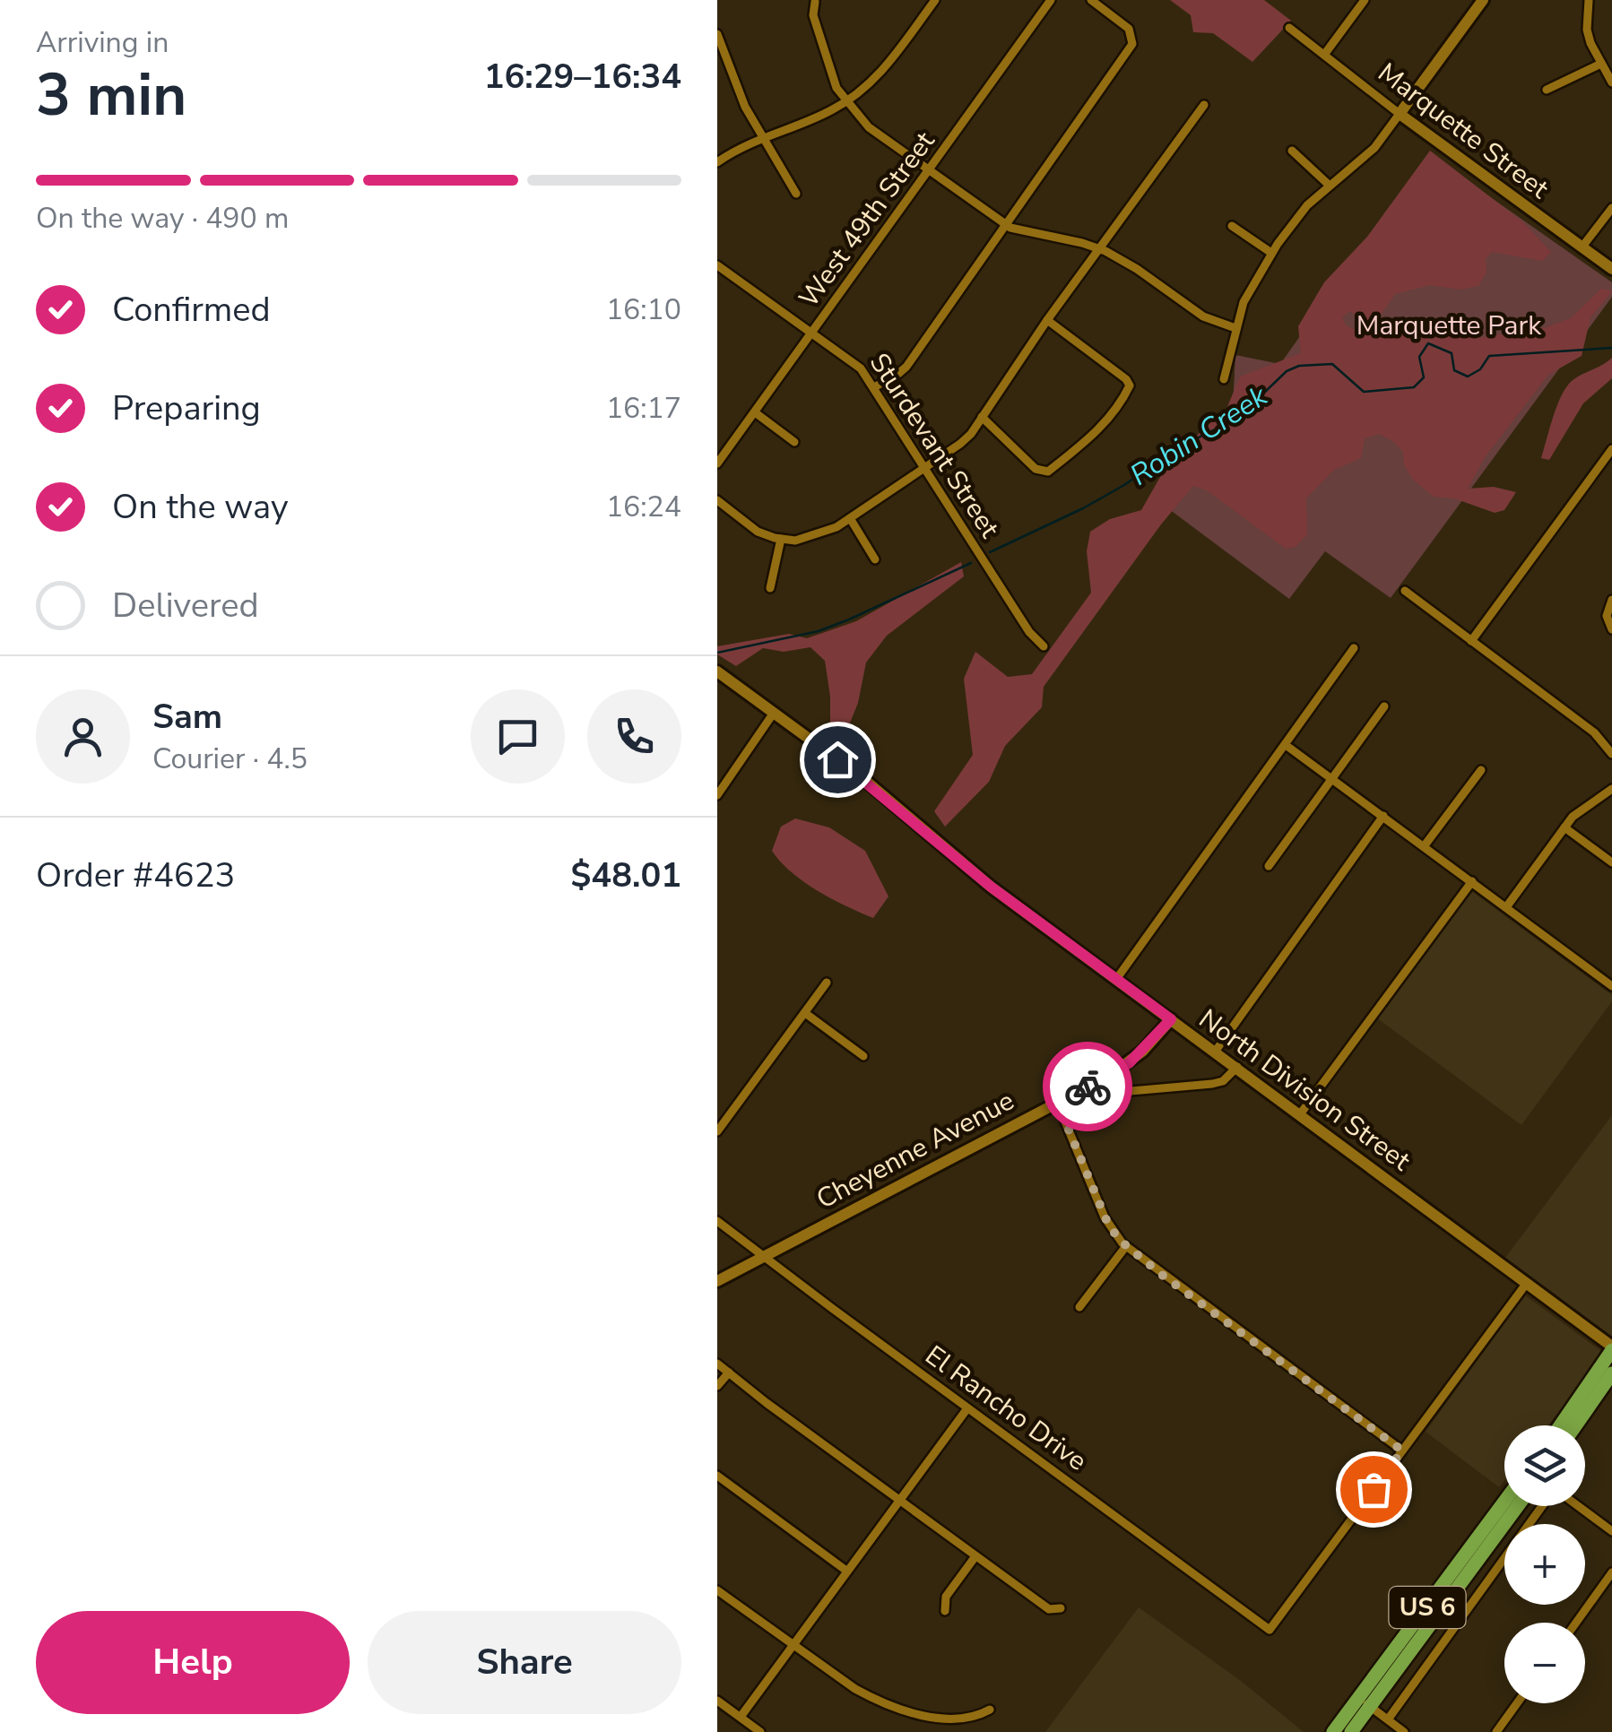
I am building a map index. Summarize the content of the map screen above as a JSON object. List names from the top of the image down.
{
  "streets": {
    "main road": [
      "Marquette Street",
      "North Division Street",
      "Cheyenne Avenue",
      "US 6"
    ],
    "street": ["West 49th Street", "Sturdevant Street", "El Rancho Drive"]
  },
  "crossings": [
    ["West 49th Street", "Sturdevant Street"],
    ["North Division Street", "Cheyenne Avenue"],
    ["Cheyenne Avenue", "El Rancho Drive"]
  ],
  "water": ["Robin Creek"],
  "parks": ["Marquette Park"],
  "page": {
    "heading": ["3 min", "Arriving in", "16:29–16:34"],
    "panel": [
      "Sam",
      "Courier · 4.5",
      "Order #4623",
      "$48.01"
    ],
    "bar": "On the way · 490 m",
    "list": [
      ["Confirmed", "16:10"],
      ["Preparing", "16:17"],
      ["On the way", "16:24"],
      "Delivered"
    ],
    "map_buttons": ["+", "−"],
    "buttons": ["Help", "Share"]
  }
}
